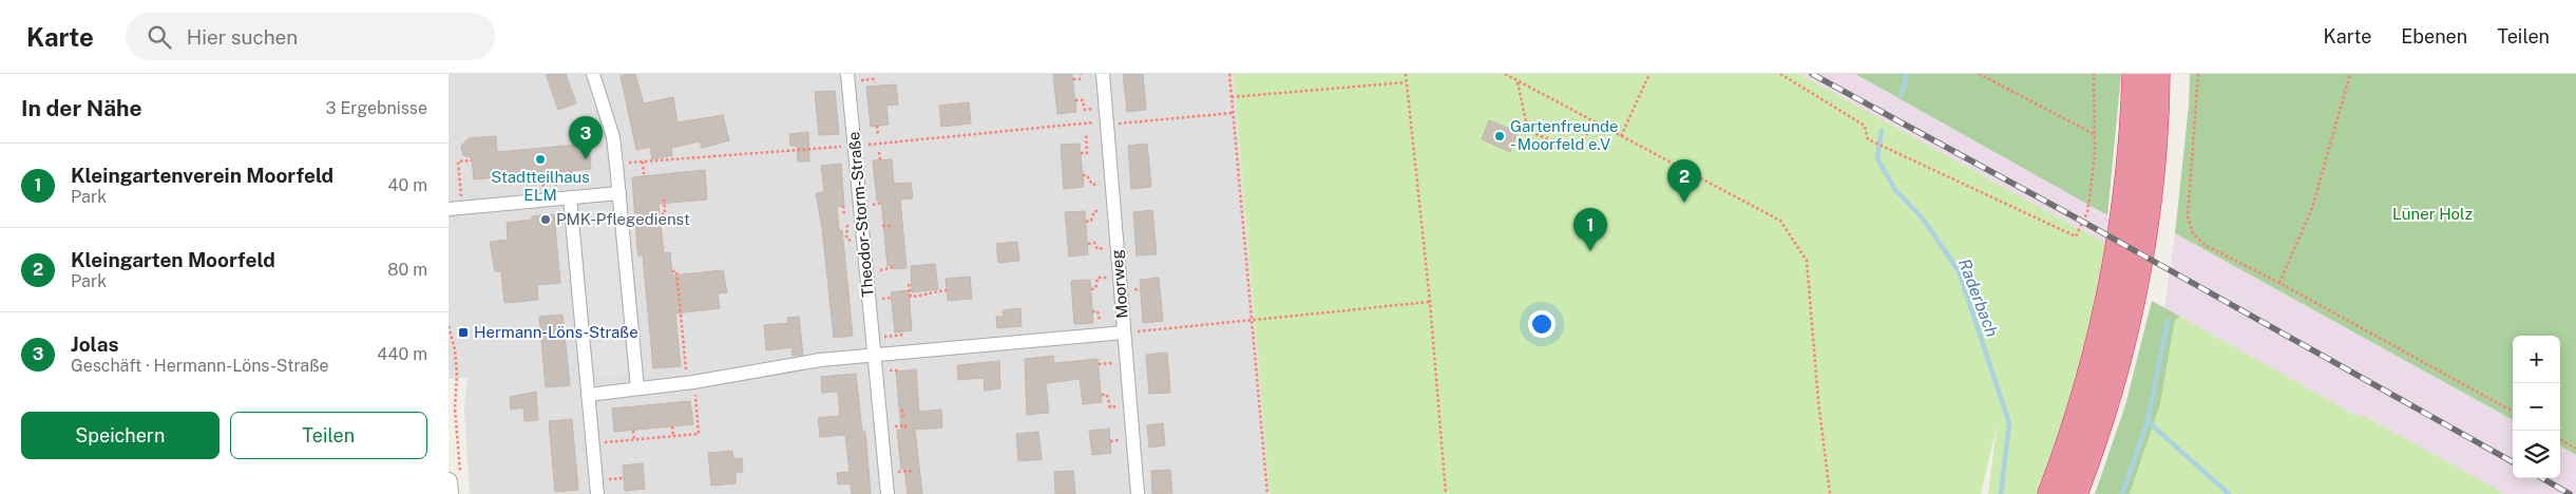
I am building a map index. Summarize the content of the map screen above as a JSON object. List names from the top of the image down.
{
  "streets": {
    "street": ["Theodor-Storm-Straße", "Moorweg"]
  },
  "water": ["Raderbach"],
  "parks": ["Lüner Holz"],
  "places": {
    "other": ["Gartenfreunde - Moorfeld e.V", "Stadtteilhaus ELM", "PMK-Pflegedienst"],
    "transit": ["Hermann-Löns-Straße"]
  },
  "page": {
    "header": "Karte",
    "search": "Hier suchen",
    "nav": ["Karte", "Ebenen", "Teilen"],
    "heading": ["In der Nähe", "3 Ergebnisse"],
    "pins": ["3", "2", "1"],
    "list": [
      {
        "mark": "1",
        "name": "Kleingartenverein Moorfeld",
        "note": "Park",
        "value": "40 m"
      },
      {
        "mark": "2",
        "name": "Kleingarten Moorfeld",
        "note": "Park",
        "value": "80 m"
      },
      {
        "mark": "3",
        "name": "Jolas",
        "note": "Geschäft · Hermann-Löns-Straße",
        "value": "440 m"
      }
    ],
    "map_buttons": ["+", "−"],
    "buttons": ["Speichern", "Teilen"]
  }
}
